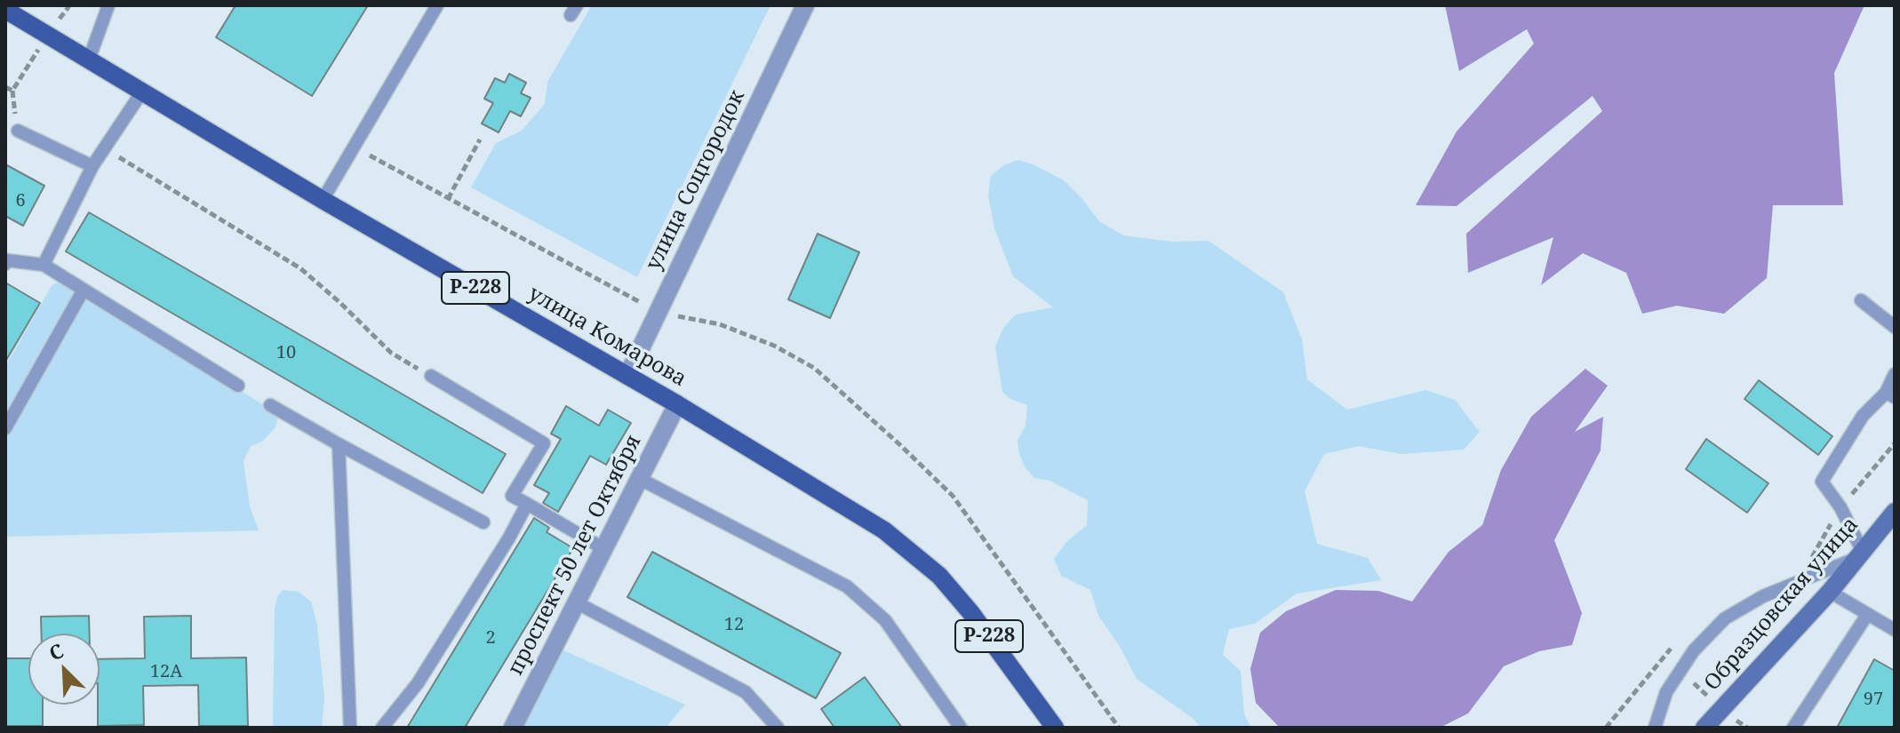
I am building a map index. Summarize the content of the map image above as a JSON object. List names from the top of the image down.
{
  "streets": {
    "main road": ["Р-228", "улица Комарова", "Образцовская улица"],
    "street": ["улица Соцгородок", "проспект 50 лет Октября"]
  },
  "crossings": [
    ["улица Соцгородок", "улица Комарова"],
    ["улица Комарова", "проспект 50 лет Октября"]
  ],
  "house_numbers": [
    "6",
    "10",
    "12",
    "2",
    "12А",
    "97"
  ],
  "north": "top left"
}
